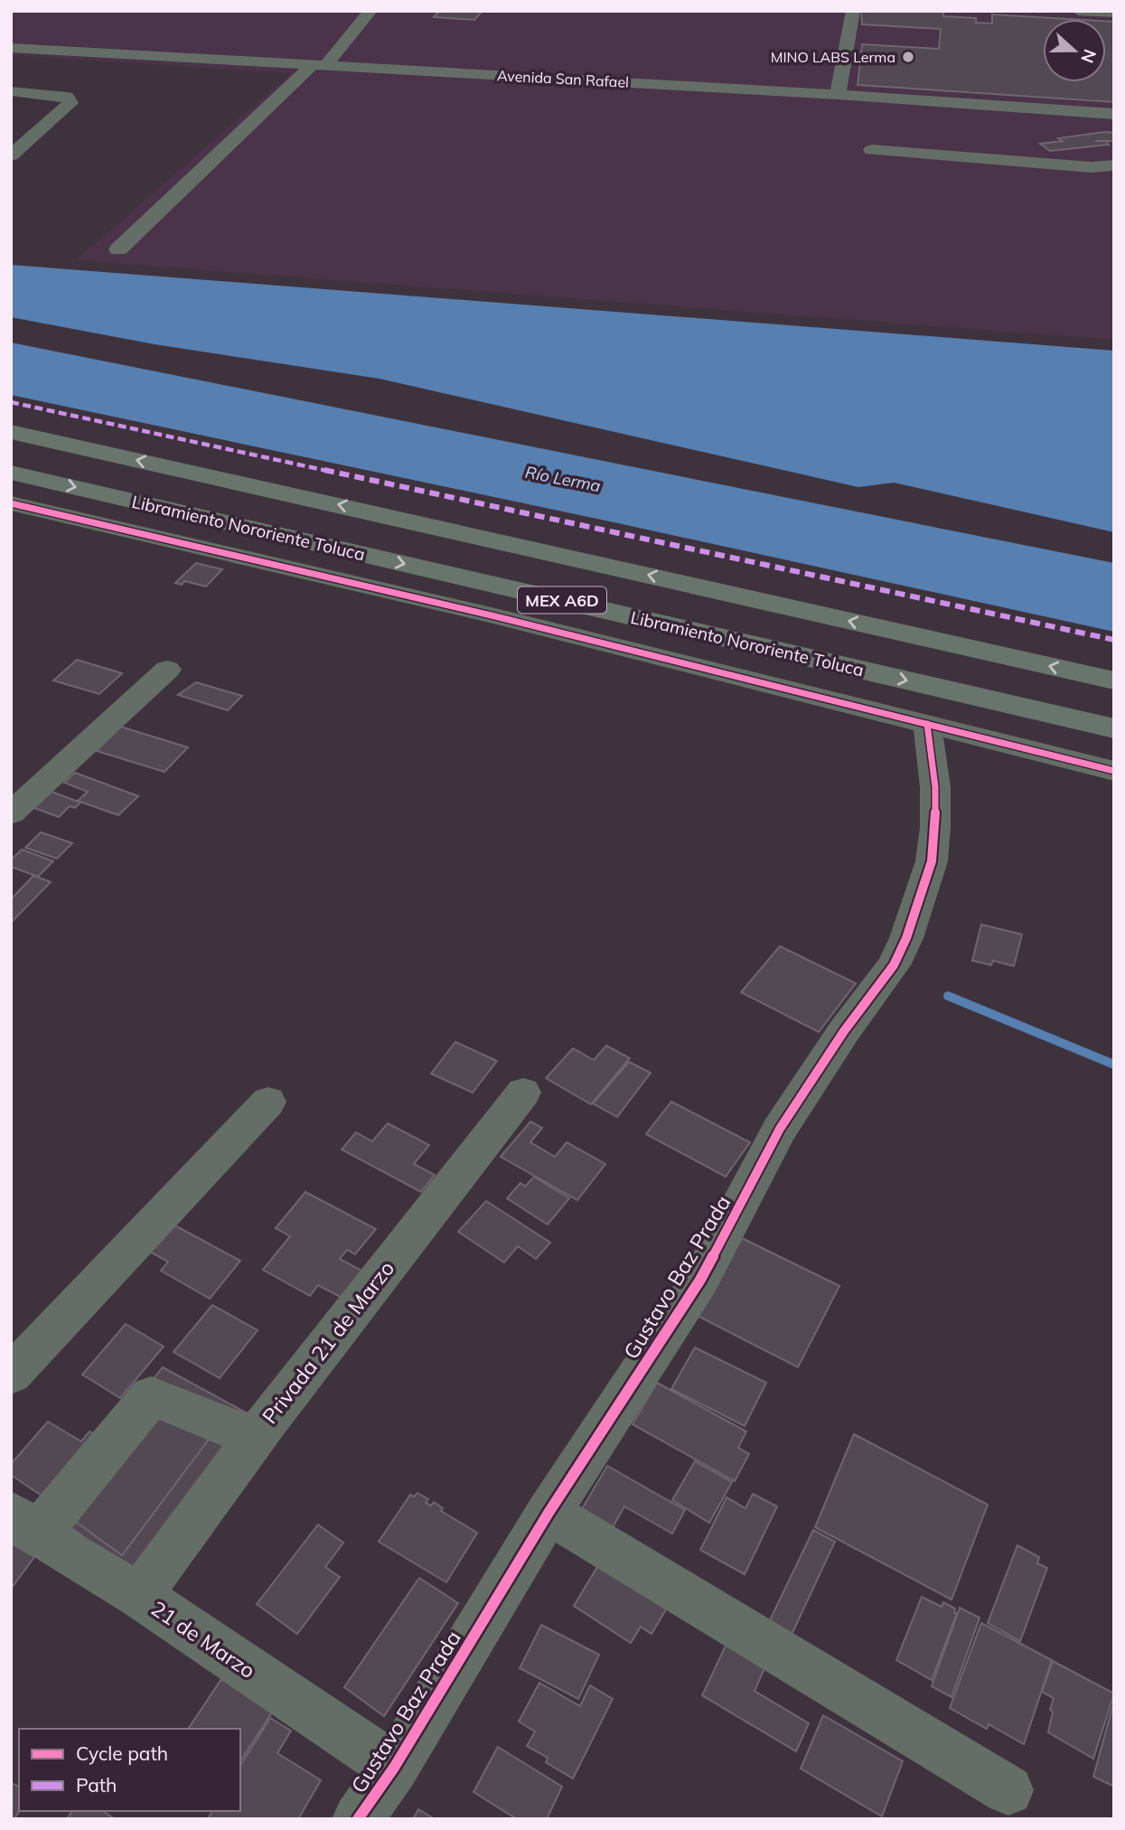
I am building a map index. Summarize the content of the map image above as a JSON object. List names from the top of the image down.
{
  "streets": {
    "highway": ["Libramiento Nororiente Toluca", "MEX A6D"],
    "street": [
      "Avenida San Rafael",
      "Gustavo Baz Prada",
      "Privada 21 de Marzo",
      "21 de Marzo"
    ]
  },
  "crossings": [
    ["Gustavo Baz Prada", "21 de Marzo"],
    ["Privada 21 de Marzo", "21 de Marzo"]
  ],
  "water": ["Río Lerma"],
  "places": ["MINO LABS Lerma"],
  "legend": ["Cycle path", "Path"],
  "north": "right"
}
